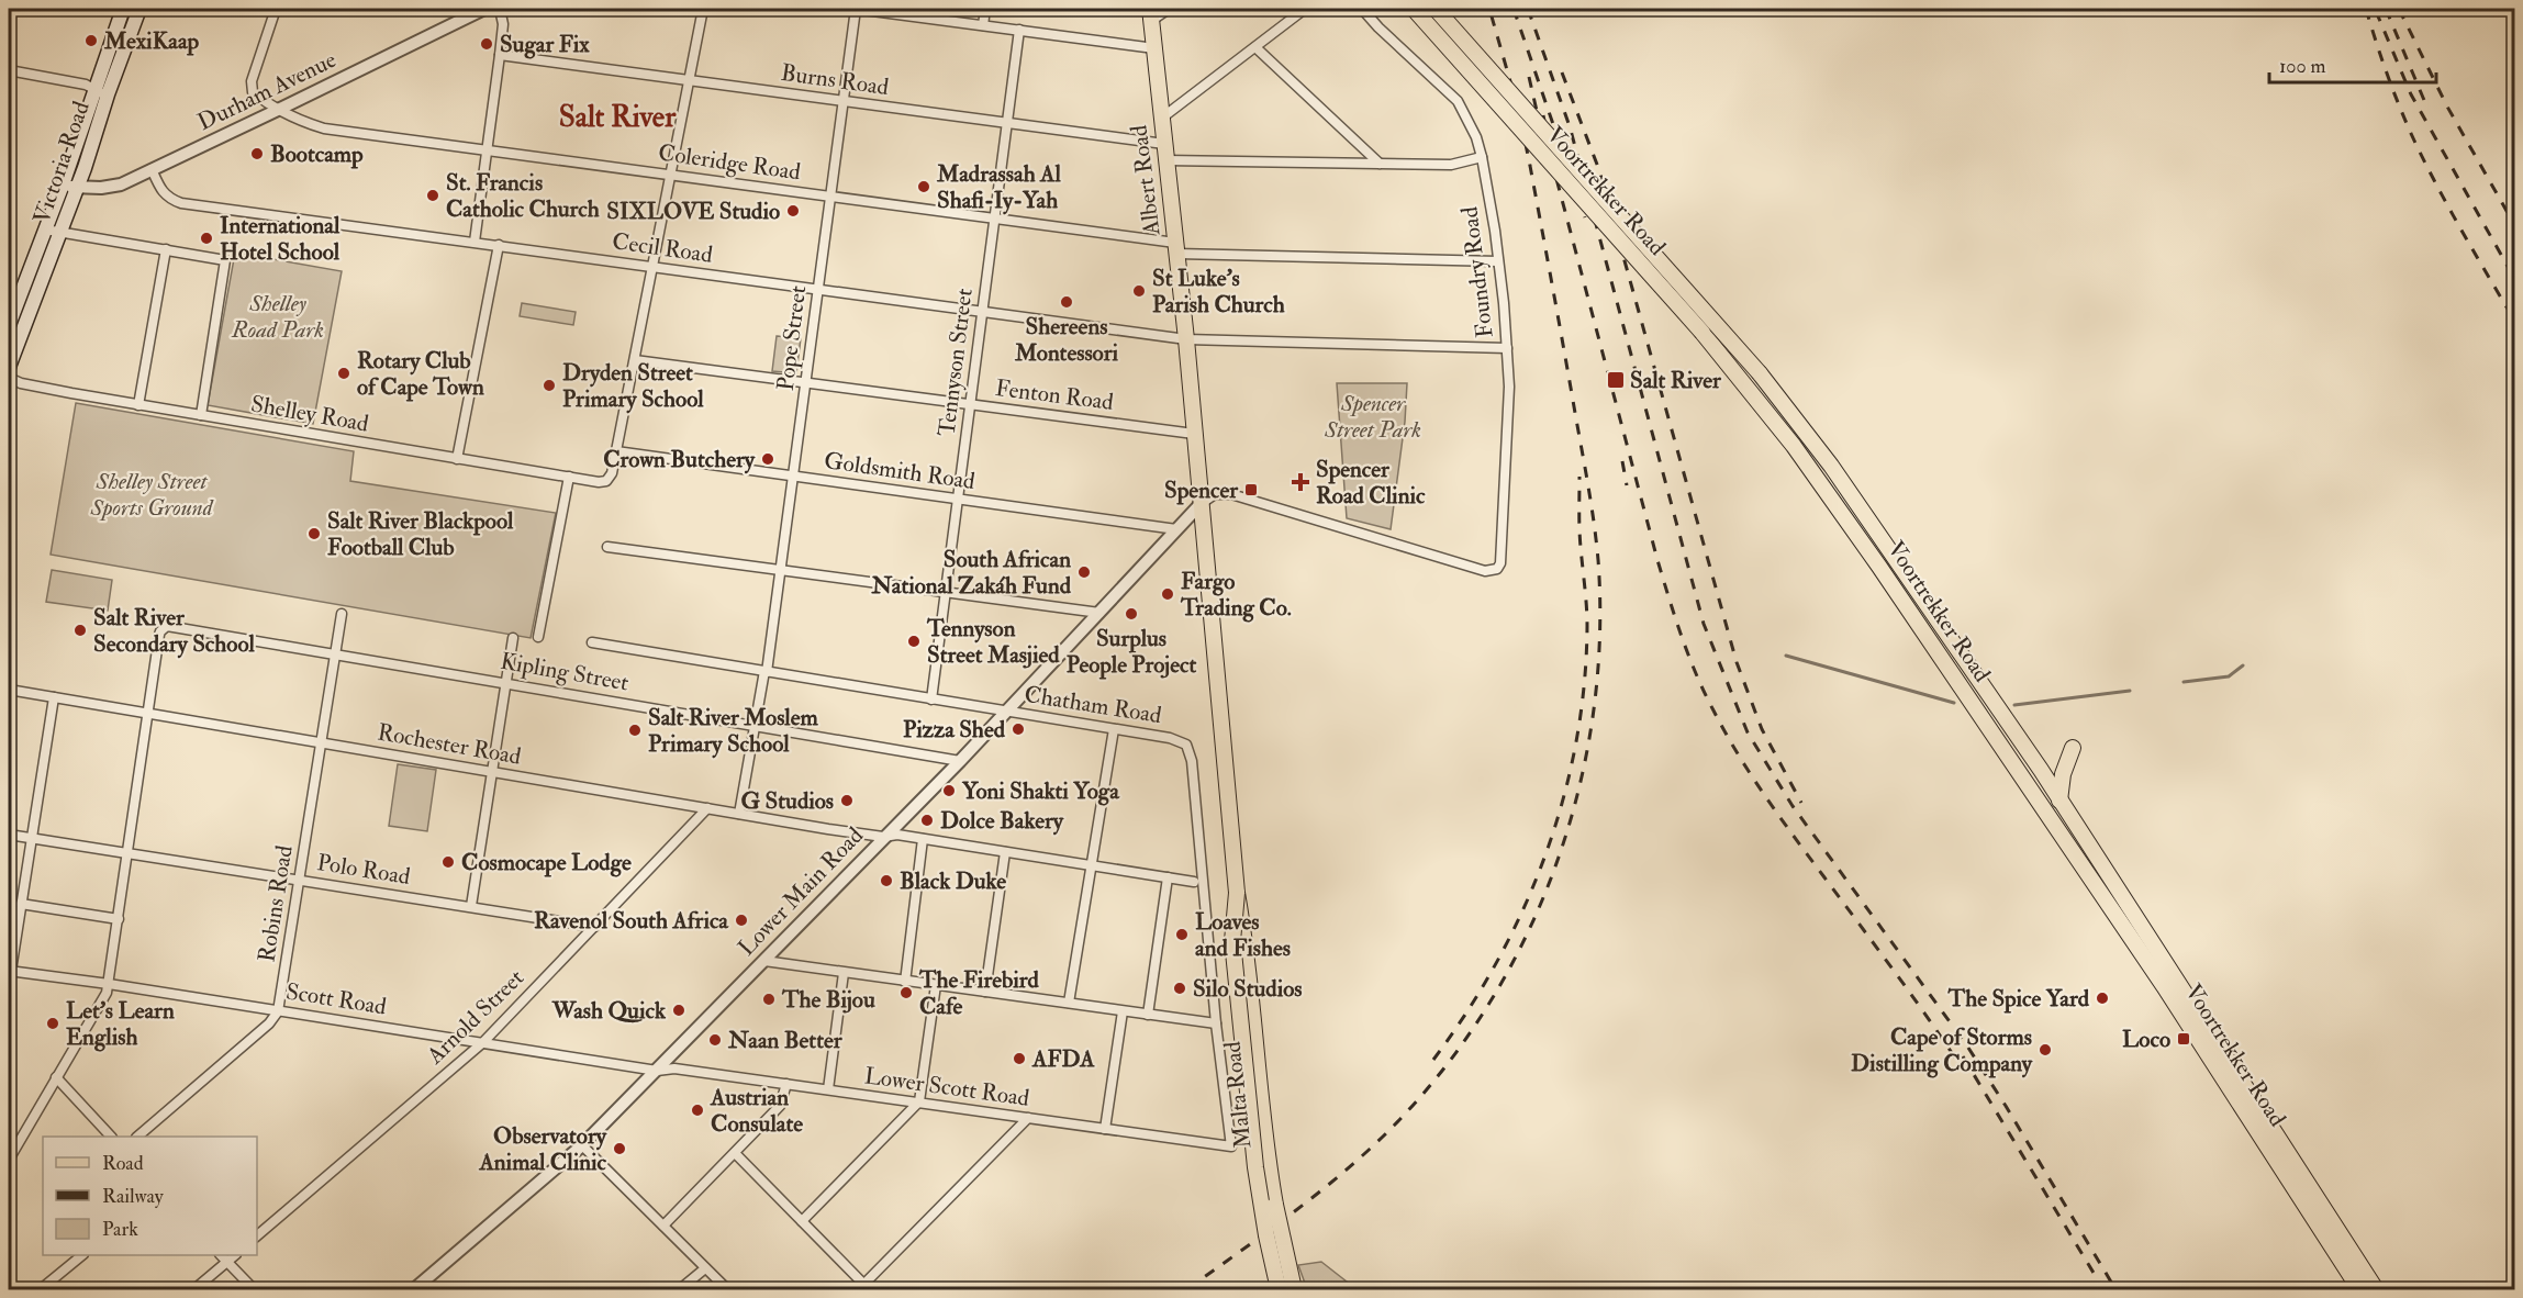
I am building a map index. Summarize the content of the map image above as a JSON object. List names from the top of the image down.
{
  "streets": {
    "main road": [
      "Victoria Road",
      "Albert Road",
      "Voortrekker Road",
      "Malta Road"
    ],
    "street": [
      "Burns Road",
      "Durham Avenue",
      "Coleridge Road",
      "Cecil Road",
      "Foundry Road",
      "Pope Street",
      "Tennyson Street",
      "Fenton Road",
      "Shelley Road",
      "Goldsmith Road",
      "Kipling Street",
      "Chatham Road",
      "Rochester Road",
      "Polo Road",
      "Lower Main Road",
      "Robins Road",
      "Scott Road",
      "Arnold Street",
      "Lower Scott Road"
    ]
  },
  "crossings": [
    ["Burns Road", "Albert Road"],
    ["Burns Road", "Pope Street"],
    ["Burns Road", "Tennyson Street"],
    ["Durham Avenue", "Victoria Road"],
    ["Durham Avenue", "Coleridge Road"],
    ["Durham Avenue", "Cecil Road"],
    ["Coleridge Road", "Albert Road"],
    ["Coleridge Road", "Foundry Road"],
    ["Coleridge Road", "Pope Street"],
    ["Coleridge Road", "Tennyson Street"],
    ["Albert Road", "Cecil Road"],
    ["Albert Road", "Foundry Road"],
    ["Albert Road", "Fenton Road"],
    ["Albert Road", "Lower Main Road"],
    ["Albert Road", "Malta Road"],
    ["Cecil Road", "Foundry Road"],
    ["Cecil Road", "Pope Street"],
    ["Cecil Road", "Tennyson Street"],
    ["Foundry Road", "Lower Main Road"],
    ["Foundry Road", "Malta Road"],
    ["Pope Street", "Fenton Road"],
    ["Pope Street", "Goldsmith Road"],
    ["Pope Street", "Kipling Street"],
    ["Pope Street", "Chatham Road"],
    ["Pope Street", "Rochester Road"],
    ["Tennyson Street", "Fenton Road"],
    ["Tennyson Street", "Goldsmith Road"],
    ["Tennyson Street", "Chatham Road"],
    ["Shelley Road", "Goldsmith Road"],
    ["Goldsmith Road", "Lower Main Road"],
    ["Kipling Street", "Rochester Road"],
    ["Kipling Street", "Lower Main Road"],
    ["Kipling Street", "Robins Road"],
    ["Chatham Road", "Lower Main Road"],
    ["Chatham Road", "Lower Scott Road"],
    ["Rochester Road", "Lower Main Road"],
    ["Rochester Road", "Robins Road"],
    ["Rochester Road", "Arnold Street"],
    ["Polo Road", "Robins Road"],
    ["Polo Road", "Arnold Street"],
    ["Lower Main Road", "Scott Road"],
    ["Lower Main Road", "Lower Scott Road"],
    ["Lower Main Road", "Malta Road"],
    ["Robins Road", "Scott Road"],
    ["Scott Road", "Arnold Street"],
    ["Scott Road", "Lower Scott Road"]
  ],
  "districts": ["Salt River"],
  "parks": ["Shelley Road Park", "Spencer Street Park", "Shelley Street Sports Ground"],
  "places": {
    "other": [
      "MexiKaap",
      "Sugar Fix",
      "Bootcamp",
      "Madrassah Al Shafi-Iy-Yah",
      "St. Francis Catholic Church",
      "SIXLOVE Studio",
      "International Hotel School",
      "St Luke's Parish Church",
      "Shereens Montessori",
      "Rotary Club of Cape Town",
      "Dryden Street Primary School",
      "Crown Butchery",
      "Salt River Blackpool Football Club",
      "South African National Zakáh Fund",
      "Fargo Trading Co.",
      "Surplus People Project",
      "Salt River Secondary School",
      "Tennyson Street Masjied",
      "Pizza Shed",
      "Salt River Moslem Primary School",
      "Yoni Shakti Yoga",
      "G Studios",
      "Dolce Bakery",
      "Cosmocape Lodge",
      "Black Duke",
      "Ravenol South Africa",
      "Loaves and Fishes",
      "Silo Studios",
      "The Firebird Cafe",
      "The Spice Yard",
      "The Bijou",
      "Wash Quick",
      "Let's Learn English",
      "Naan Better",
      "Cape of Storms Distilling Company",
      "AFDA",
      "Austrian Consulate",
      "Observatory Animal Clinic"
    ],
    "transit": ["Salt River", "Spencer", "Loco"],
    "health": ["Spencer Road Clinic"]
  },
  "legend": ["Road", "Railway", "Park"],
  "scale_bar": "100 m"
}
